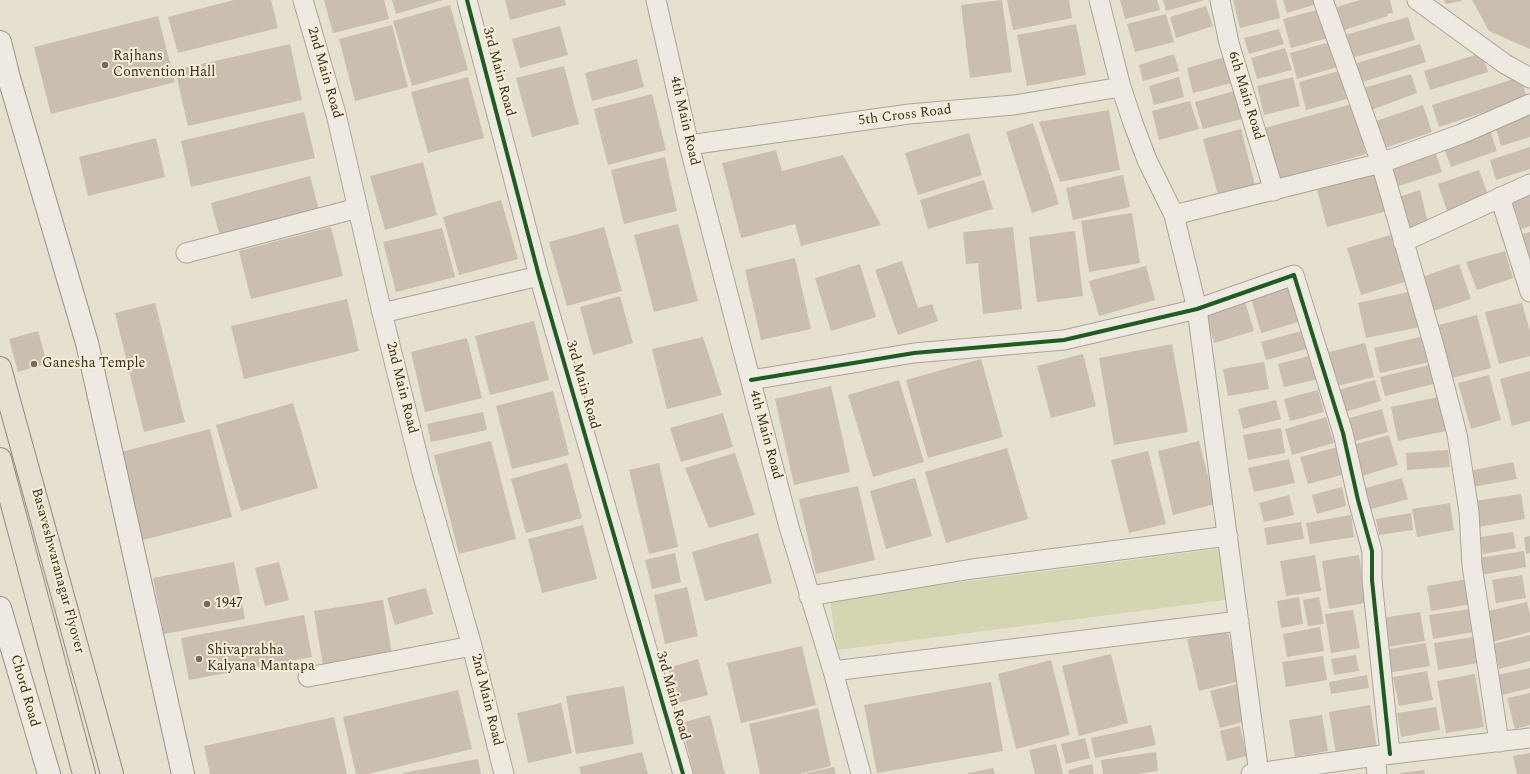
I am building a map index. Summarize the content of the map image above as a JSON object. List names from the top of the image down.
{
  "streets": {
    "main road": ["Basaveshwaranagar Flyover"],
    "street": [
      "3rd Main Road",
      "2nd Main Road",
      "6th Main Road",
      "5th Cross Road",
      "4th Main Road",
      "Chord Road"
    ]
  },
  "crossings": [
    ["5th Cross Road", "4th Main Road"]
  ],
  "places": [
    "Rajhans Convention Hall",
    "Ganesha Temple",
    "1947",
    "Shivaprabha Kalyana Mantapa"
  ]
}
